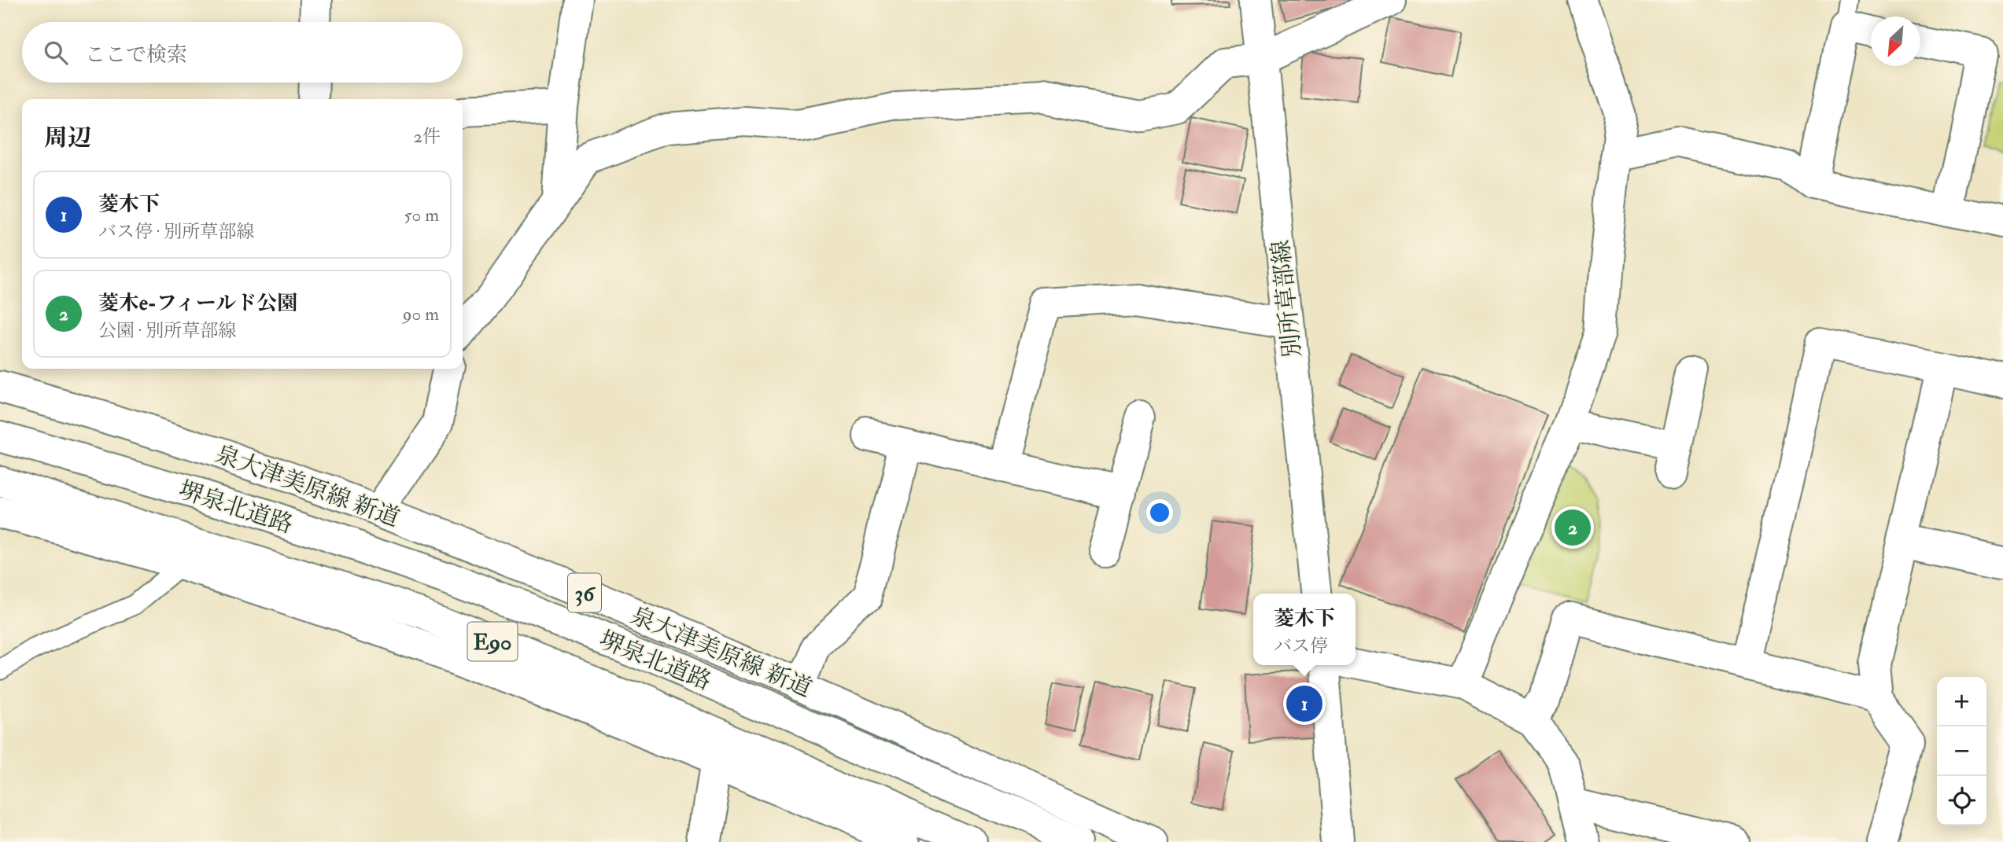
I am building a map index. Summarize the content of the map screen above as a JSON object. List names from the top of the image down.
{
  "streets": {
    "main road": [
      "別所草部線",
      "泉大津美原線 新道",
      "堺泉北道路",
      "36",
      "E90"
    ]
  },
  "north": "bottom left",
  "page": {
    "search": "ここで検索",
    "heading": ["周辺", "2件"],
    "list": [
      {
        "mark": "1",
        "name": "菱木下",
        "note": "バス停 · 別所草部線",
        "value": "50 m"
      },
      {
        "mark": "2",
        "name": "菱木e-フィールド公園",
        "note": "公園 · 別所草部線",
        "value": "90 m"
      }
    ],
    "pins": ["2", "1"],
    "popup": ["菱木下", "バス停"],
    "map_buttons": ["+", "−"]
  }
}
